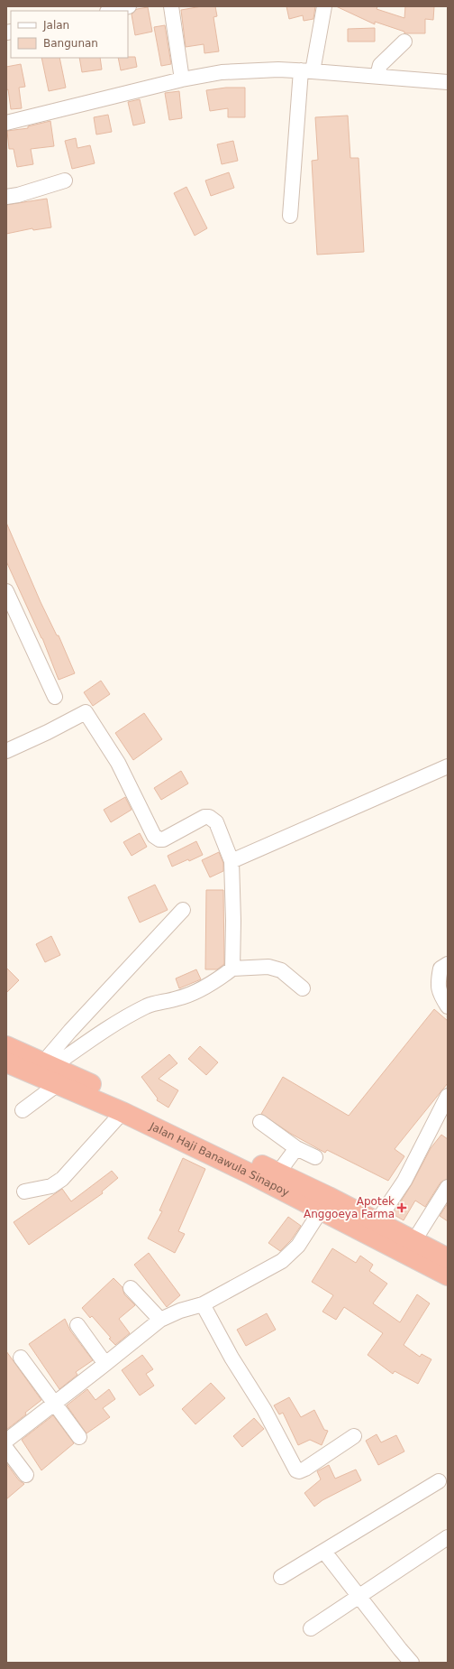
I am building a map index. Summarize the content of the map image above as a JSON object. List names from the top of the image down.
{
  "streets": {
    "highway": ["Jalan Haji Banawula Sinapoy"]
  },
  "places": {
    "health": ["Apotek Anggoeya Farma"]
  },
  "legend": ["Jalan", "Bangunan"]
}
